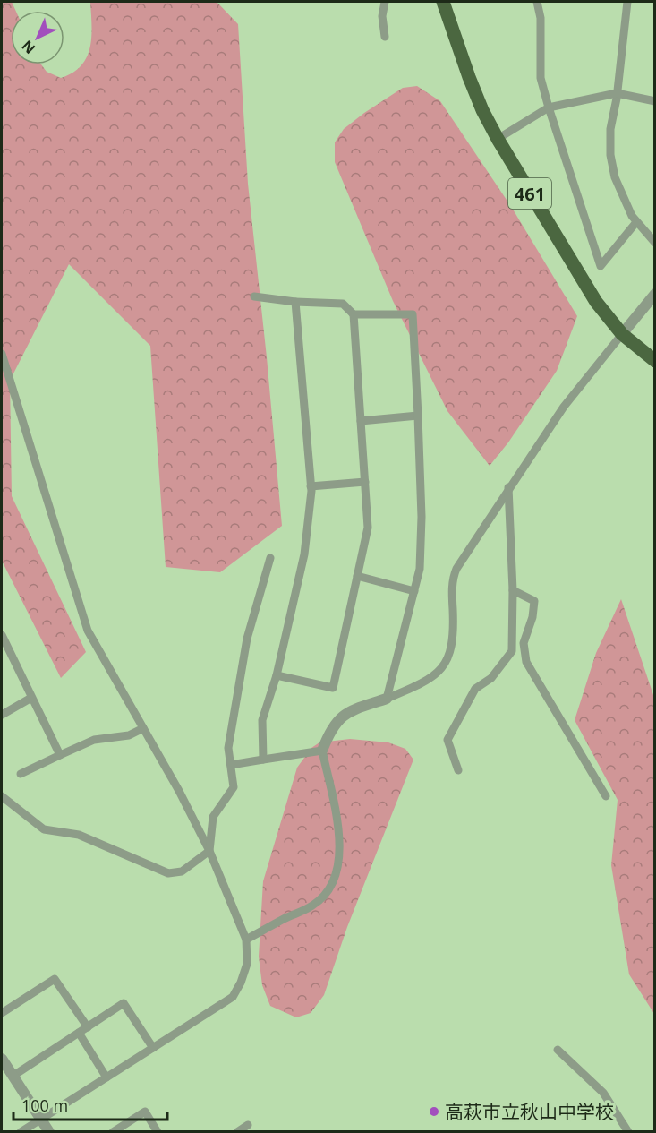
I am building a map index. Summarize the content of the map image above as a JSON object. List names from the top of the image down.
{
  "streets": {
    "highway": ["461"]
  },
  "places": ["高萩市立秋山中学校"],
  "scale_bar": "100 m",
  "north": "bottom left"
}
